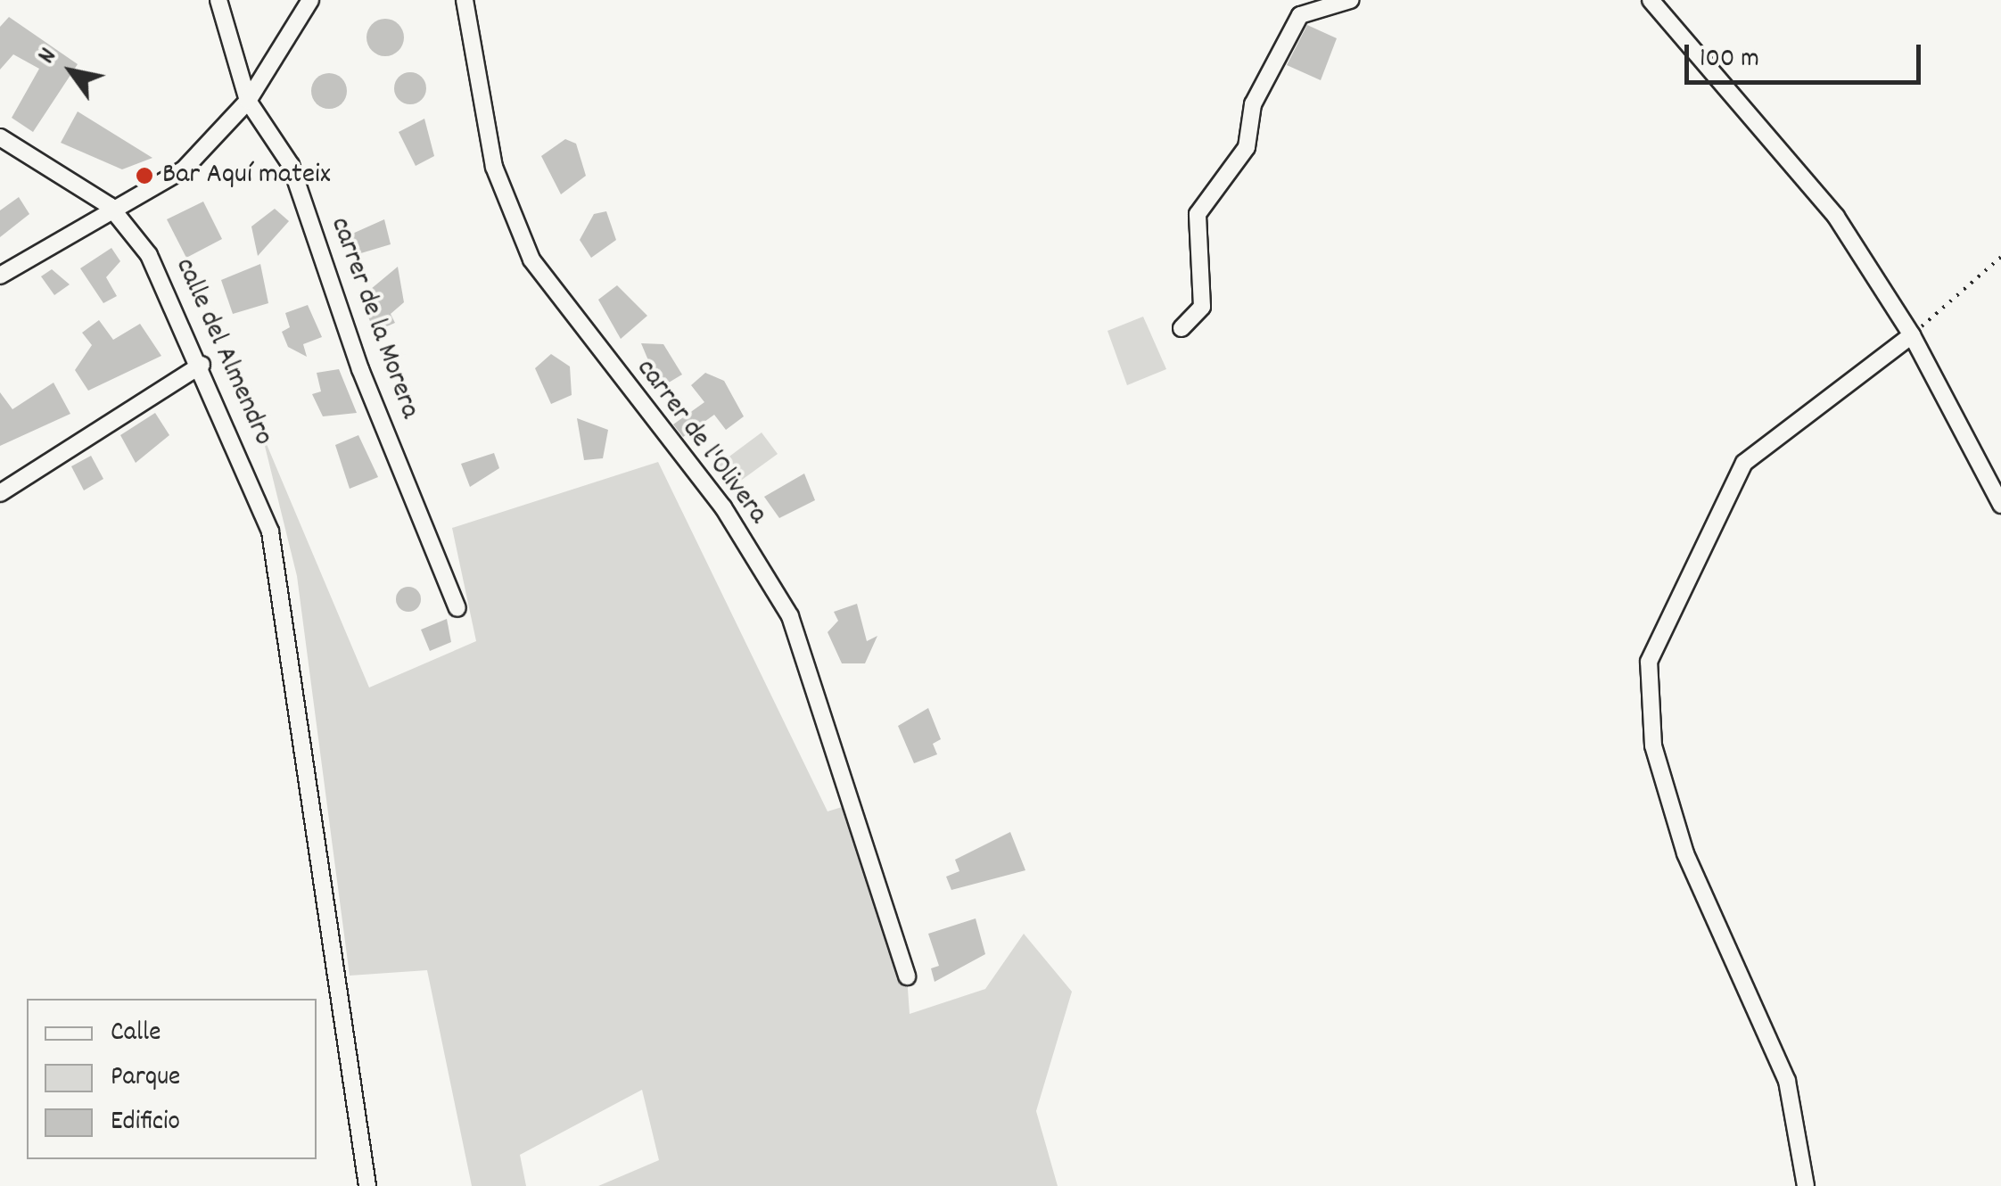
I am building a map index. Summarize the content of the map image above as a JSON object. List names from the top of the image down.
{
  "streets": {
    "street": ["carrer de la Morera", "calle del Almendro", "carrer de l'Olivera"]
  },
  "places": ["Bar Aquí mateix"],
  "legend": ["Calle", "Parque", "Edificio"],
  "scale_bar": "100 m",
  "north": "top left"
}
